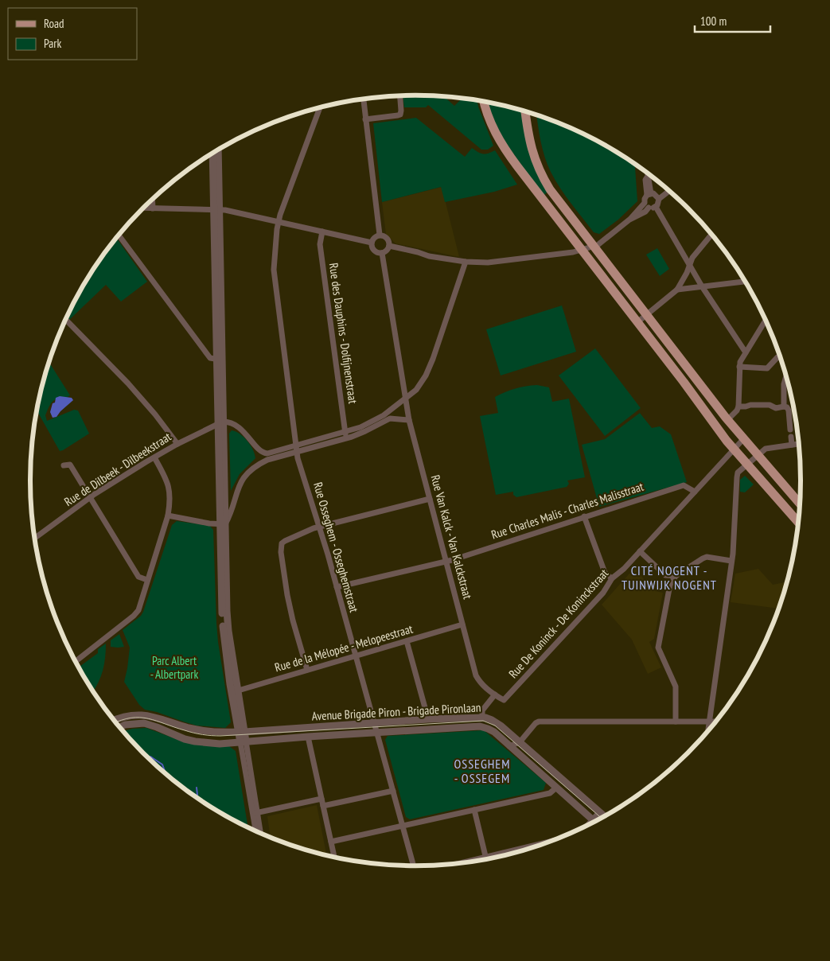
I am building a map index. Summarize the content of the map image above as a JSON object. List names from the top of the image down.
{
  "streets": {
    "street": [
      "Rue des Dauphins - Dolfijnenstraat",
      "Rue de Dilbeek - Dilbeekstraat",
      "Rue Charles Malis - Charles Malisstraat",
      "Rue Van Kalck - Van Kalckstraat",
      "Rue Osseghem - Osseghemstraat",
      "Rue De Koninck - De Koninckstraat",
      "Rue de la Mélopée - Melopeestraat",
      "Avenue Brigade Piron - Brigade Pironlaan"
    ]
  },
  "crossings": [
    ["Rue Charles Malis - Charles Malisstraat", "Rue Van Kalck - Van Kalckstraat"],
    ["Rue Charles Malis - Charles Malisstraat", "Rue Osseghem - Osseghemstraat"],
    ["Rue Charles Malis - Charles Malisstraat", "Rue De Koninck - De Koninckstraat"],
    ["Rue Van Kalck - Van Kalckstraat", "Rue De Koninck - De Koninckstraat"],
    ["Rue Van Kalck - Van Kalckstraat", "Rue de la Mélopée - Melopeestraat"],
    ["Rue Osseghem - Osseghemstraat", "Rue de la Mélopée - Melopeestraat"],
    ["Rue Osseghem - Osseghemstraat", "Avenue Brigade Piron - Brigade Pironlaan"]
  ],
  "districts": ["CITÉ NOGENT - TUINWIJK NOGENT", "OSSEGHEM - OSSEGEM"],
  "parks": ["Parc Albert - Albertpark"],
  "legend": ["Road", "Park"],
  "scale_bar": "100 m"
}
